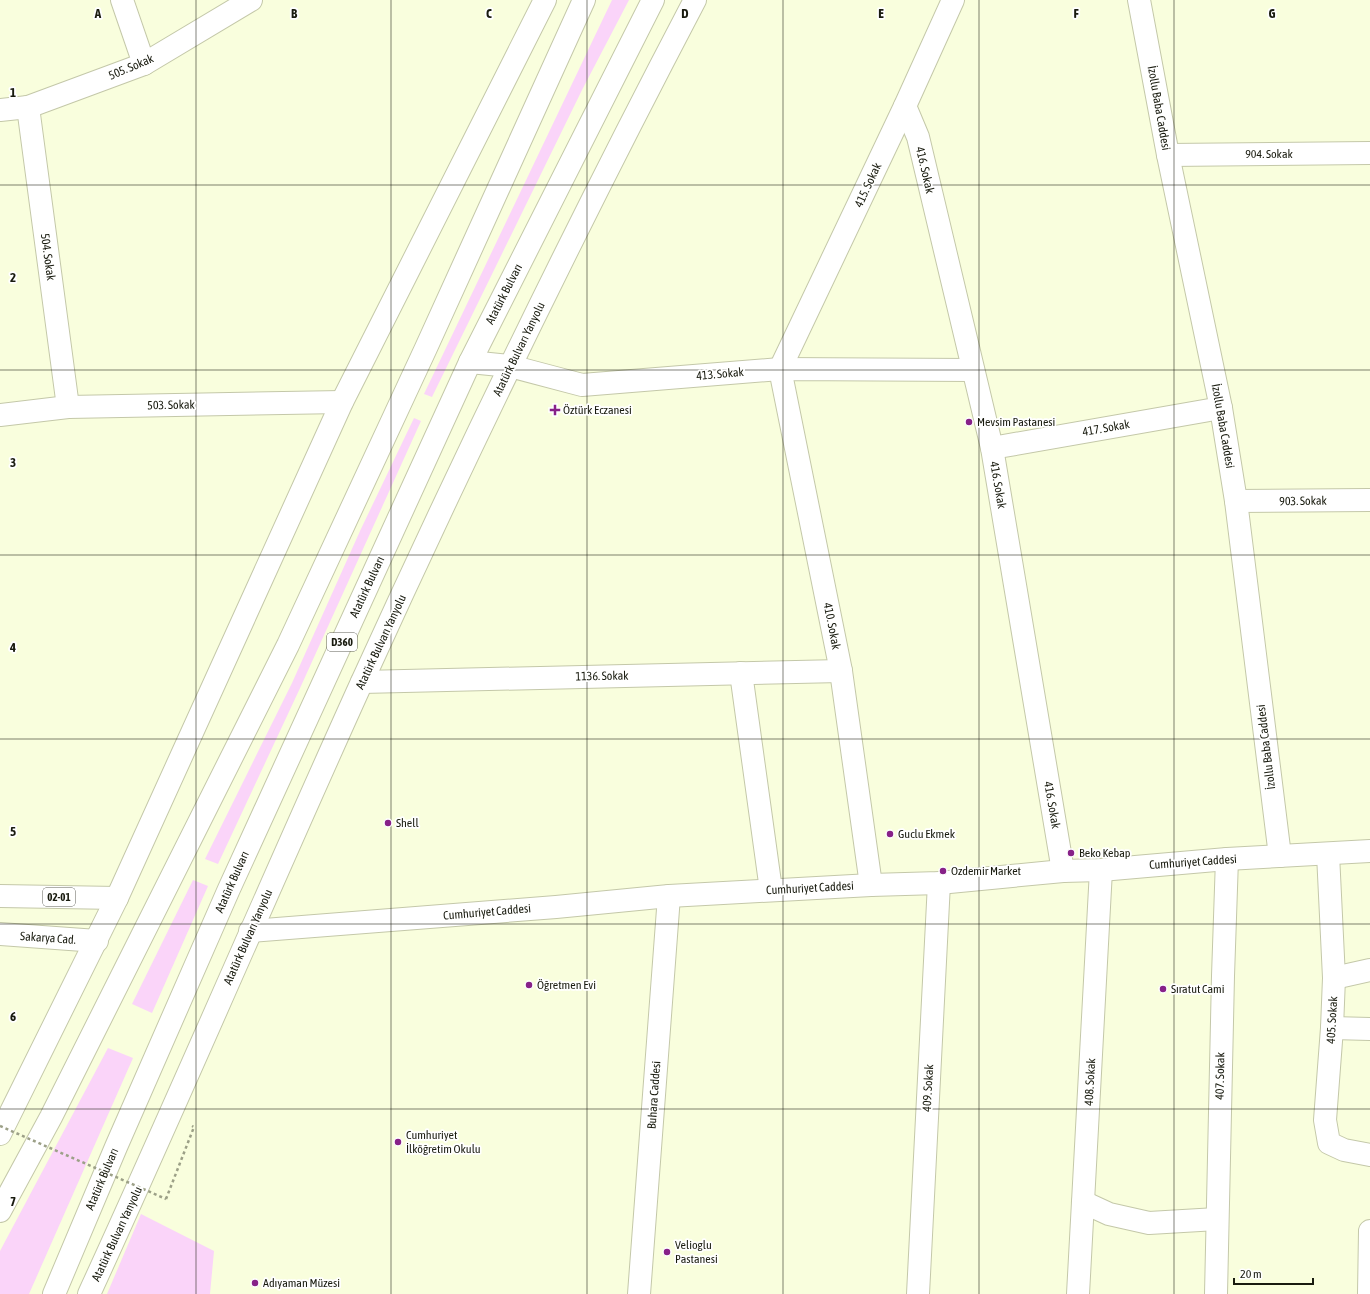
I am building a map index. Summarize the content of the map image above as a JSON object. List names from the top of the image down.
{
  "streets": {
    "main road": [
      "505. Sokak",
      "İzollu Baba Caddesi",
      "904. Sokak",
      "416. Sokak",
      "415. Sokak",
      "504. Sokak",
      "Atatürk Bulvarı",
      "Atatürk Bulvarı Yanyolu",
      "413. Sokak",
      "503. Sokak",
      "417. Sokak",
      "903. Sokak",
      "410. Sokak",
      "D360",
      "1136. Sokak",
      "Cumhuriyet Caddesi",
      "02-01",
      "Sakarya Cad.",
      "405. Sokak",
      "407. Sokak",
      "408. Sokak",
      "409. Sokak",
      "Buhara Caddesi"
    ]
  },
  "crossings": [
    ["505. Sokak", "504. Sokak"],
    ["İzollu Baba Caddesi", "904. Sokak"],
    ["İzollu Baba Caddesi", "417. Sokak"],
    ["İzollu Baba Caddesi", "903. Sokak"],
    ["İzollu Baba Caddesi", "Cumhuriyet Caddesi"],
    ["416. Sokak", "415. Sokak"],
    ["416. Sokak", "413. Sokak"],
    ["416. Sokak", "417. Sokak"],
    ["416. Sokak", "Cumhuriyet Caddesi"],
    ["415. Sokak", "413. Sokak"],
    ["415. Sokak", "410. Sokak"],
    ["504. Sokak", "503. Sokak"],
    ["Atatürk Bulvarı", "413. Sokak"],
    ["Atatürk Bulvarı Yanyolu", "413. Sokak"],
    ["Atatürk Bulvarı Yanyolu", "1136. Sokak"],
    ["Atatürk Bulvarı Yanyolu", "Cumhuriyet Caddesi"],
    ["413. Sokak", "410. Sokak"],
    ["410. Sokak", "1136. Sokak"],
    ["410. Sokak", "Cumhuriyet Caddesi"],
    ["Cumhuriyet Caddesi", "405. Sokak"],
    ["Cumhuriyet Caddesi", "407. Sokak"],
    ["Cumhuriyet Caddesi", "408. Sokak"],
    ["Cumhuriyet Caddesi", "409. Sokak"],
    ["Cumhuriyet Caddesi", "Buhara Caddesi"]
  ],
  "places": {
    "health": ["Öztürk Eczanesi"],
    "other": [
      "Mevsim Pastanesi",
      "Shell",
      "Guclu Ekmek",
      "Beko Kebap",
      "Ozdemir Market",
      "Öğretmen Evi",
      "Sıratut Cami",
      "Cumhuriyet İlköğretim Okulu",
      "Velioglu Pastanesi",
      "Adıyaman Müzesi"
    ]
  },
  "scale_bar": "20 m",
  "grid": {
    "columns": [
      "A",
      "B",
      "C",
      "D",
      "E",
      "F",
      "G"
    ],
    "rows": [
      "1",
      "2",
      "3",
      "4",
      "5",
      "6",
      "7"
    ]
  }
}
